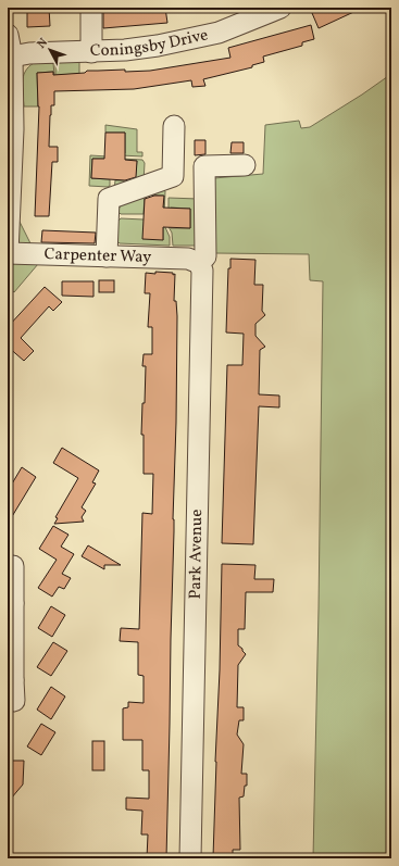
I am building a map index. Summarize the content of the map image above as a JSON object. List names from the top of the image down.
{
  "streets": {
    "street": ["Coningsby Drive", "Carpenter Way", "Park Avenue"]
  },
  "crossings": [
    ["Carpenter Way", "Park Avenue"]
  ],
  "north": "top left"
}
